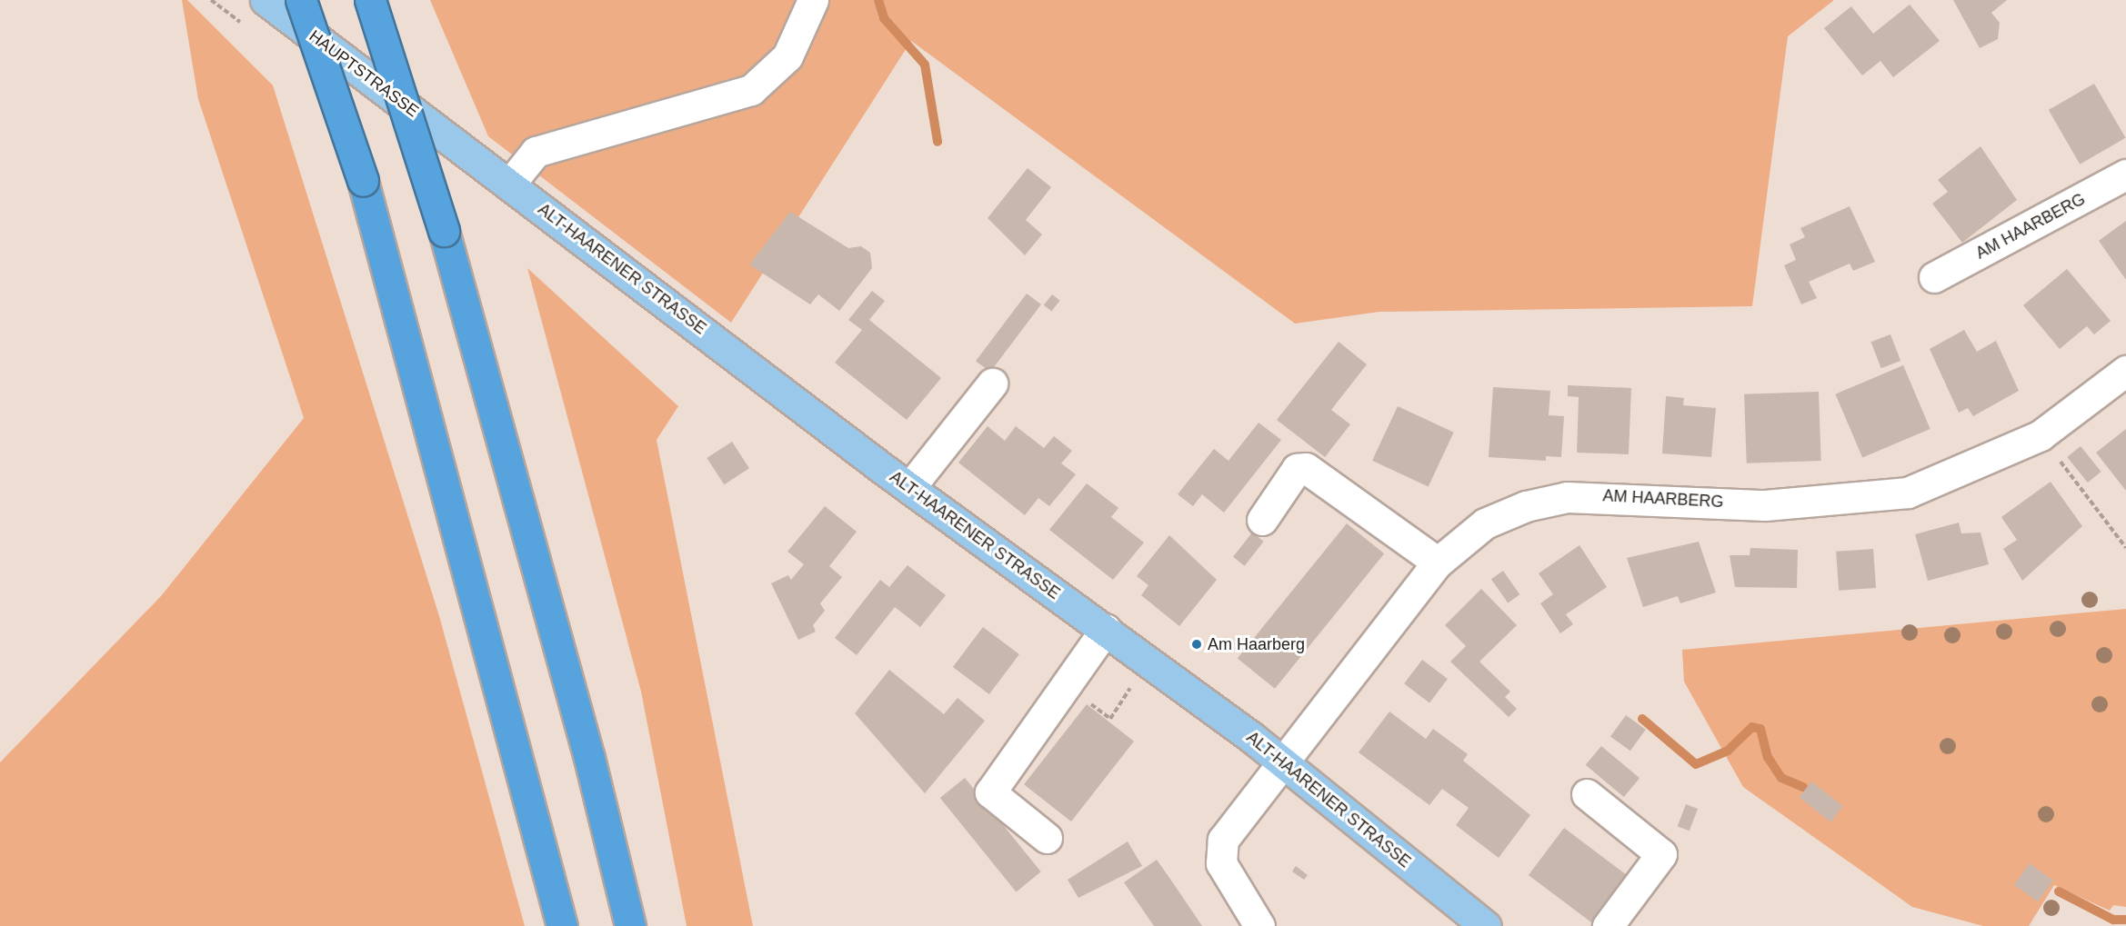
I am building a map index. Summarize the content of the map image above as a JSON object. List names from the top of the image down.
{
  "streets": {
    "main road": ["HAUPTSTRASSE", "ALT-HAARENER STRASSE"],
    "street": ["AM HAARBERG"]
  },
  "crossings": [
    ["HAUPTSTRASSE", "ALT-HAARENER STRASSE"],
    ["AM HAARBERG", "ALT-HAARENER STRASSE"]
  ],
  "places": ["Am Haarberg"]
}
